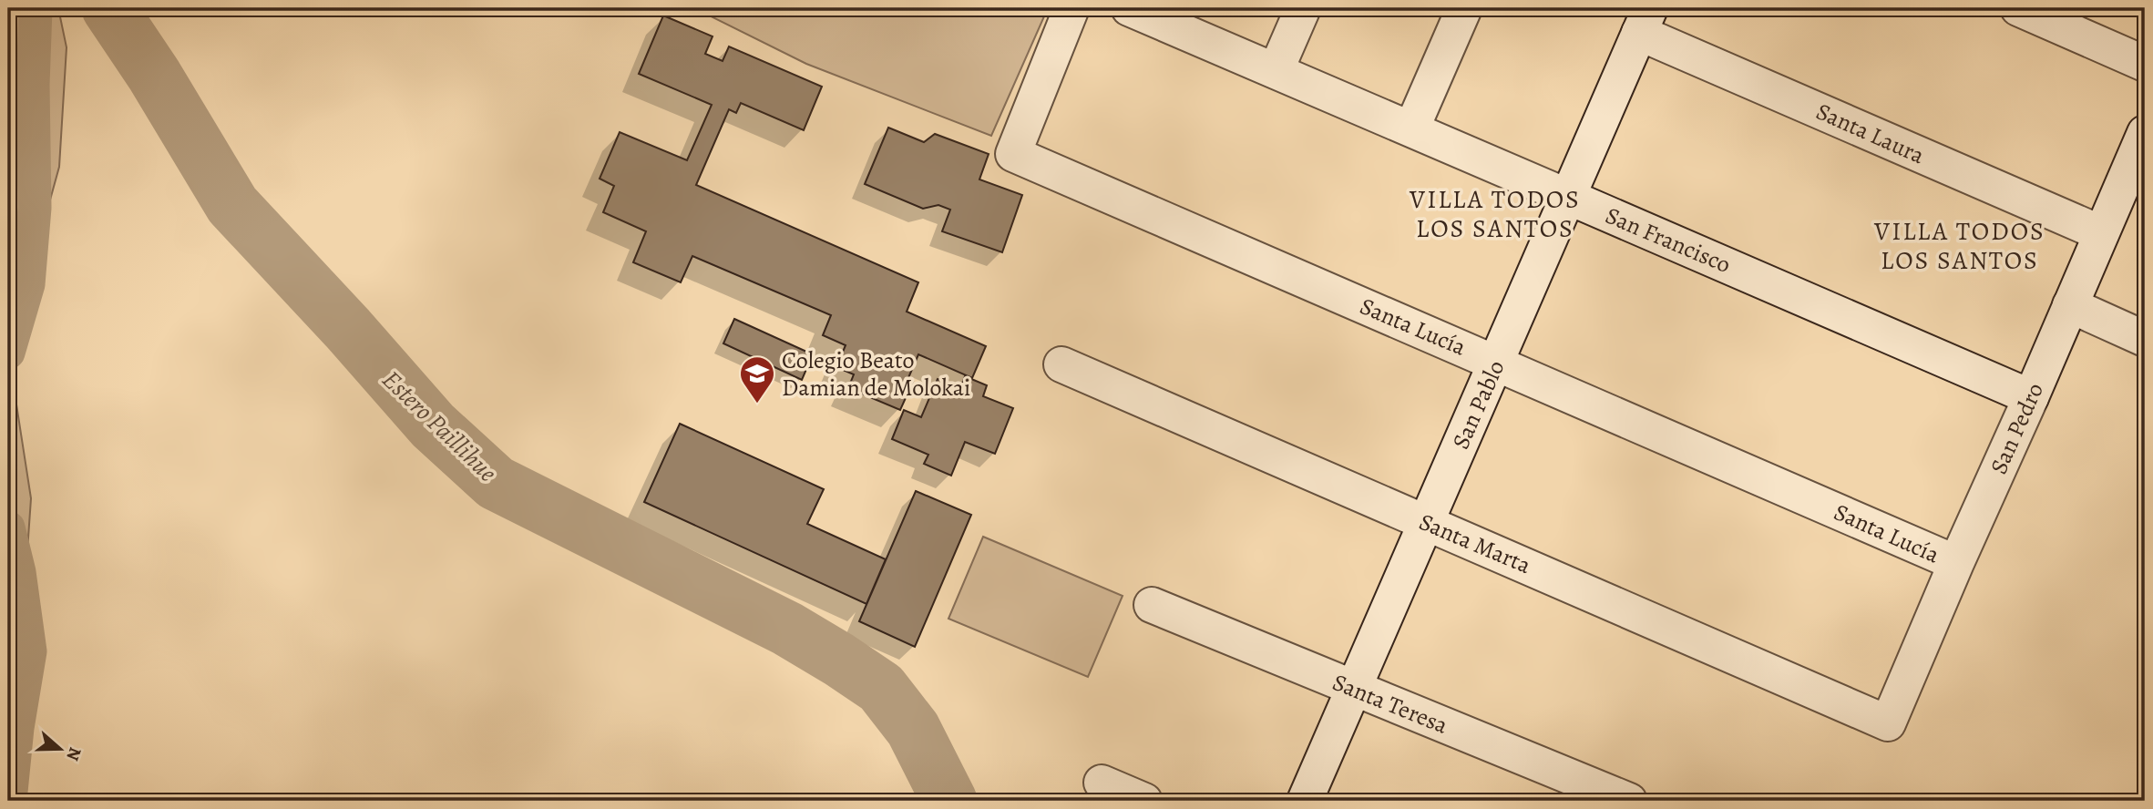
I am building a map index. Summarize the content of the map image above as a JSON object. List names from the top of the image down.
{
  "streets": {
    "street": [
      "Santa Laura",
      "San Francisco",
      "Santa Lucía",
      "San Pablo",
      "San Pedro",
      "Santa Marta",
      "Santa Teresa"
    ]
  },
  "crossings": [
    ["Santa Laura", "San Pablo"],
    ["Santa Laura", "San Pedro"],
    ["San Francisco", "San Pablo"],
    ["San Francisco", "San Pedro"],
    ["Santa Lucía", "San Pablo"],
    ["Santa Lucía", "San Pedro"],
    ["San Pablo", "Santa Marta"],
    ["San Pablo", "Santa Teresa"],
    ["San Pedro", "Santa Marta"]
  ],
  "districts": ["VILLA TODOS LOS SANTOS", "VILLA TODOS LOS SANTOS"],
  "water": ["Estero Paillihue"],
  "places": {
    "school or university": ["Colegio Beato Damian de Molokai"]
  },
  "north": "right"
}
